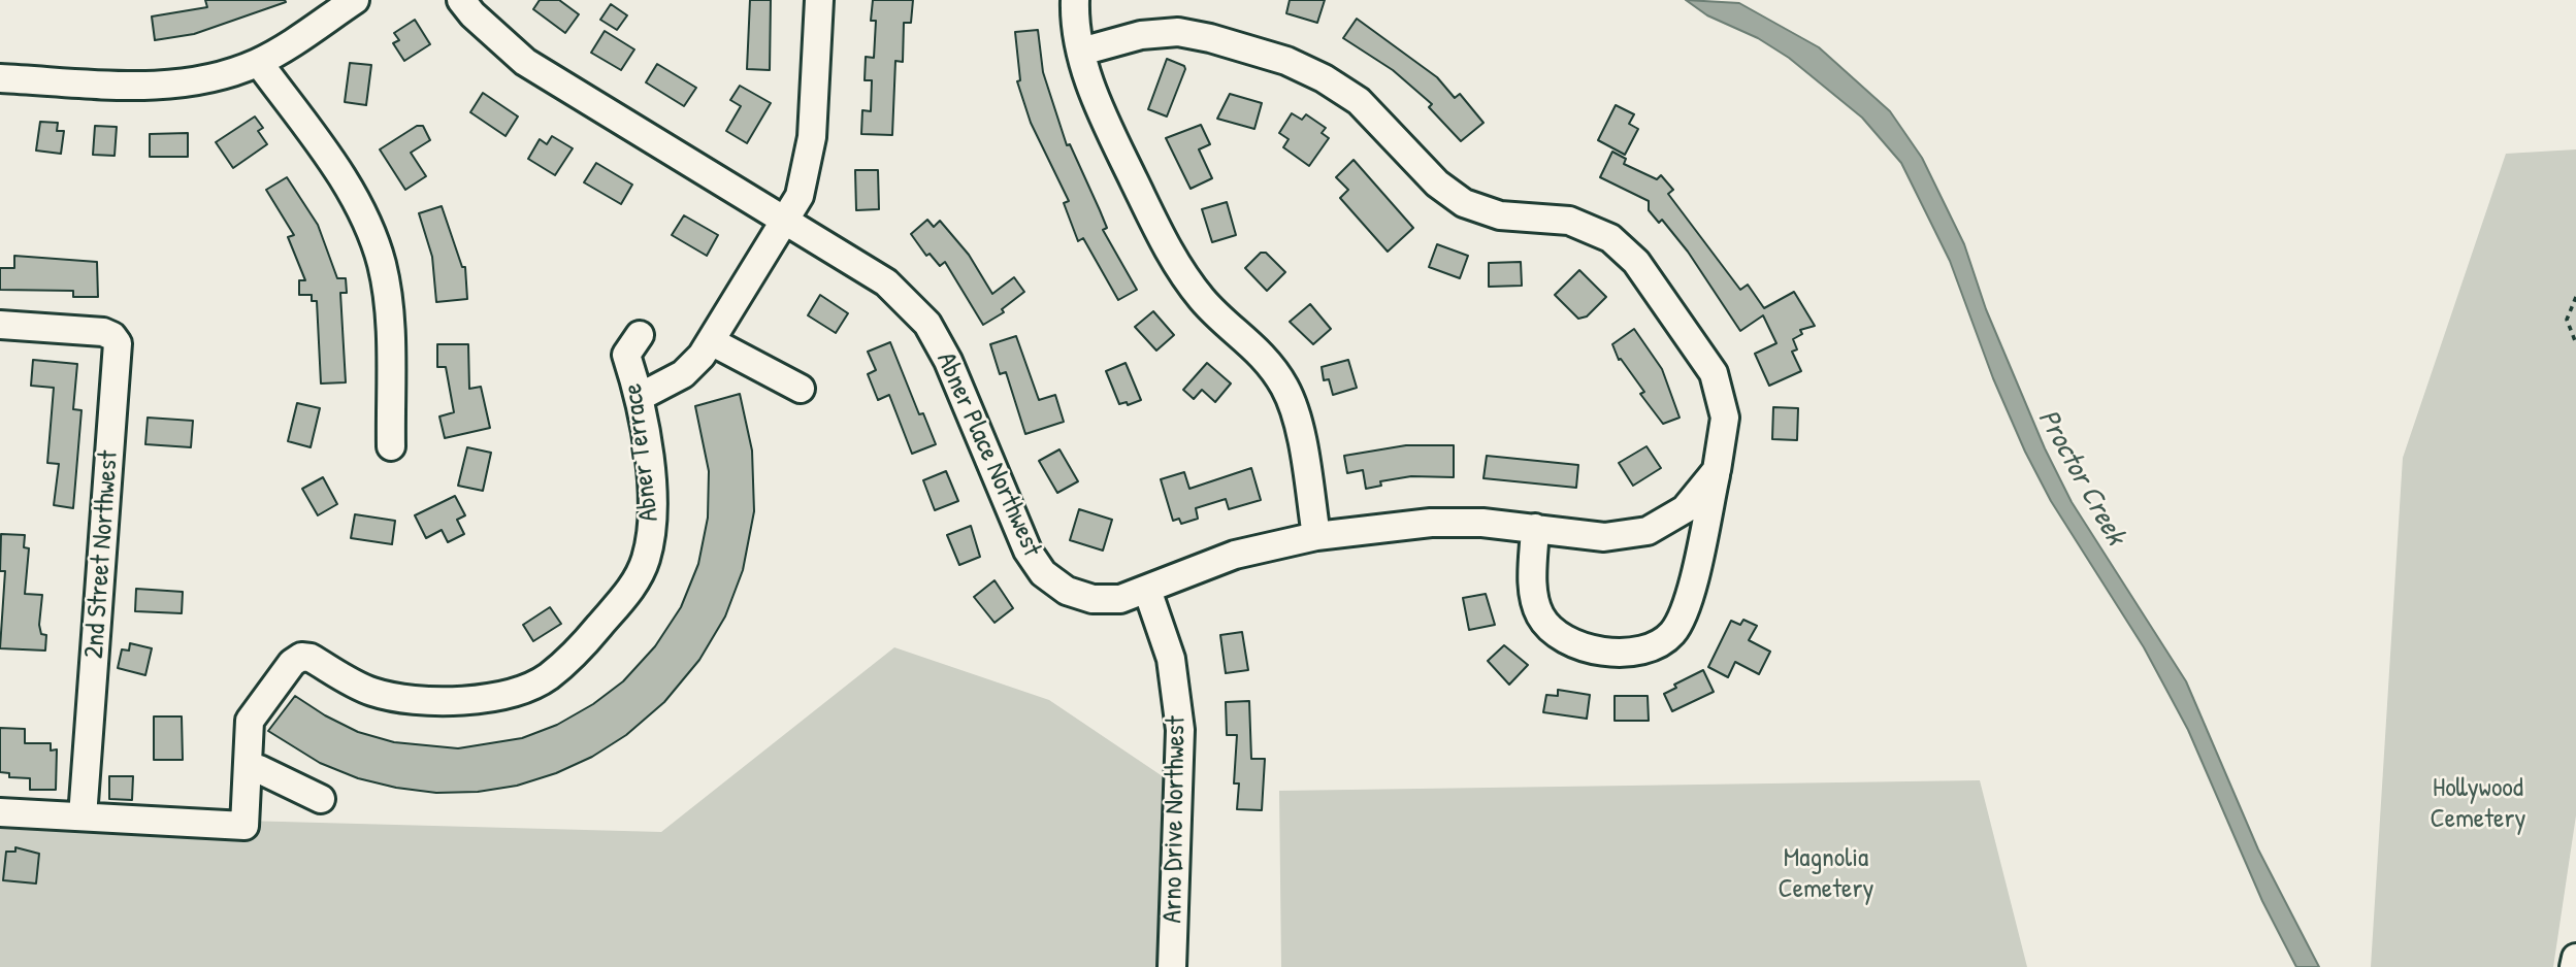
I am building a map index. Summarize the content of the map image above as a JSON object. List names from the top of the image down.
{
  "streets": {
    "street": [
      "Abner Terrace",
      "Abner Place Northwest",
      "2nd Street Northwest",
      "Arno Drive Northwest"
    ]
  },
  "crossings": [
    ["Abner Place Northwest", "Arno Drive Northwest"]
  ],
  "water": ["Proctor Creek"],
  "parks": ["Hollywood Cemetery", "Magnolia Cemetery"]
}
